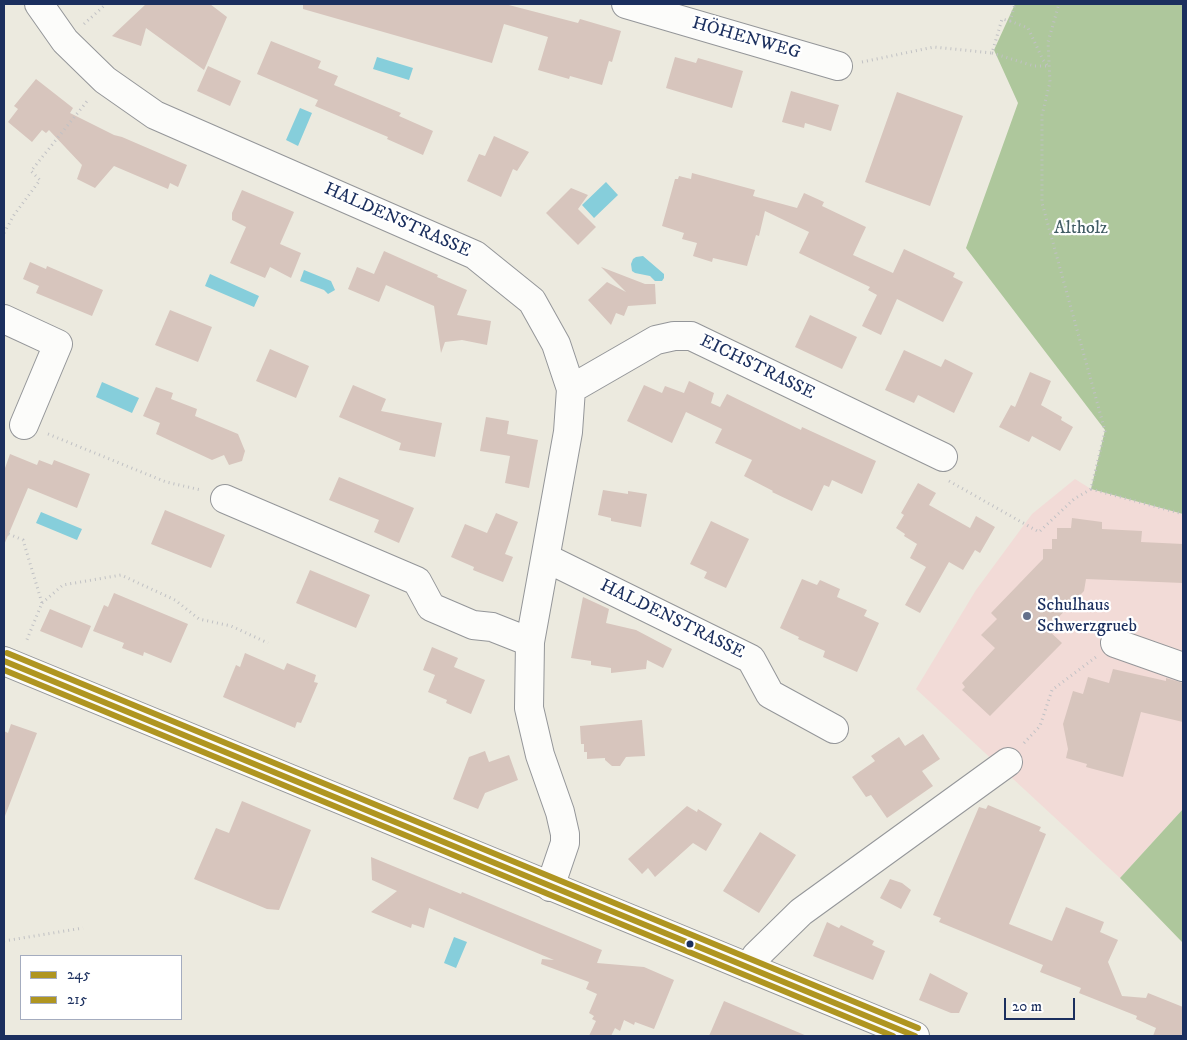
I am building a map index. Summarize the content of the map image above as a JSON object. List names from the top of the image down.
{
  "streets": {
    "street": ["HÖHENWEG", "HALDENSTRASSE", "EICHSTRASSE"]
  },
  "crossings": [
    ["HALDENSTRASSE", "EICHSTRASSE"]
  ],
  "parks": ["Altholz"],
  "places": ["Schulhaus Schwerzgrueb"],
  "lines": ["transit line 245", "transit line 215"],
  "legend": ["245", "215"],
  "scale_bar": "20 m"
}
